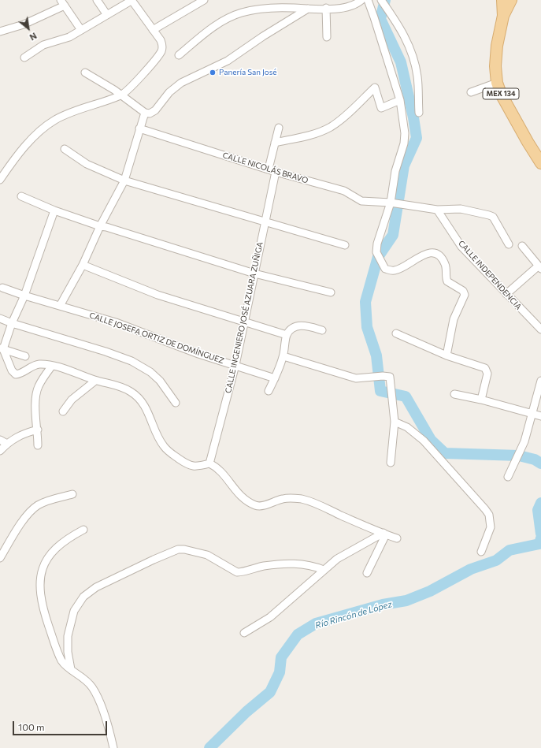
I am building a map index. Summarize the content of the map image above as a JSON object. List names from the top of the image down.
{
  "streets": {
    "main road": ["MEX 134"],
    "street": [
      "CALLE NICOLÁS BRAVO",
      "CALLE INDEPENDENCIA",
      "CALLE INGENIERO JOSÉ AZUARA ZUÑIGA",
      "CALLE JOSEFA ORTIZ DE DOMÍNGUEZ"
    ]
  },
  "crossings": [
    ["CALLE NICOLÁS BRAVO", "CALLE INGENIERO JOSÉ AZUARA ZUÑIGA"],
    ["CALLE INGENIERO JOSÉ AZUARA ZUÑIGA", "CALLE JOSEFA ORTIZ DE DOMÍNGUEZ"]
  ],
  "water": ["Río Rincón de López"],
  "places": ["Panería San José"],
  "scale_bar": "100 m",
  "north": "bottom right"
}
